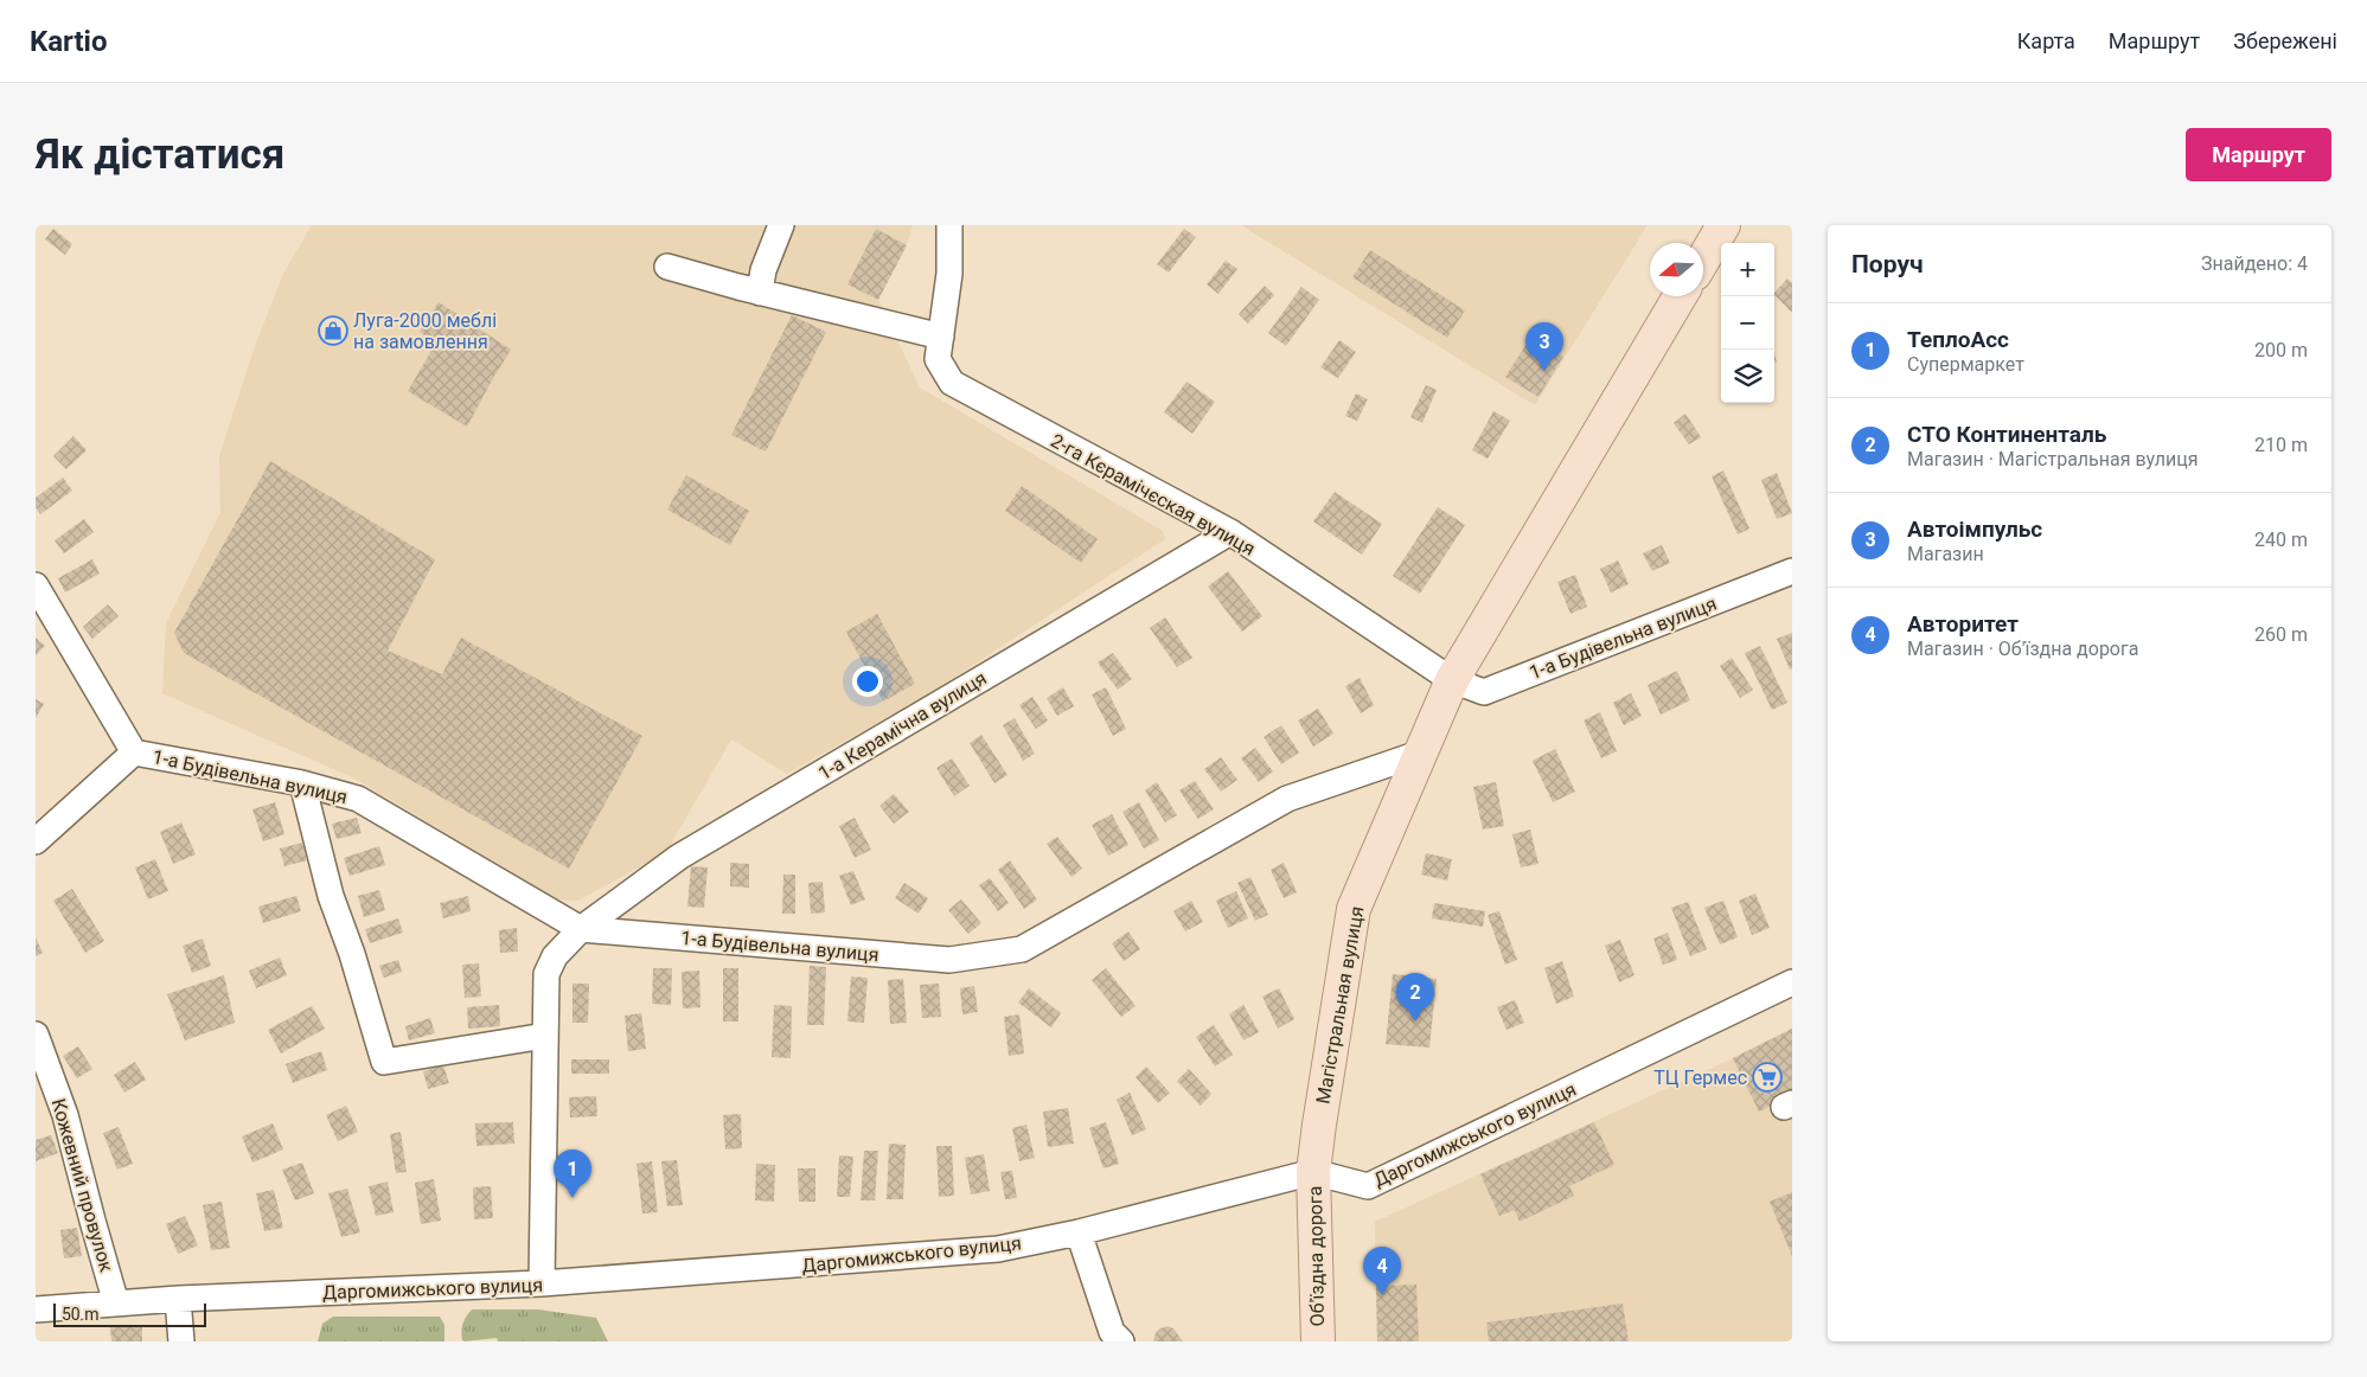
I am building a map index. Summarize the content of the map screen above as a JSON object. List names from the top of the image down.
{
  "streets": {
    "main road": ["Магістральная вулиця", "Об'їздна дорога"],
    "street": [
      "2-га Кєрамічєская вулиця",
      "1-а Будівельна вулиця",
      "1-а Керамічна вулиця",
      "Даргомижського вулиця",
      "Кожевний провулок"
    ]
  },
  "crossings": [
    ["2-га Кєрамічєская вулиця", "1-а Будівельна вулиця"],
    ["2-га Кєрамічєская вулиця", "1-а Керамічна вулиця"],
    ["2-га Кєрамічєская вулиця", "Магістральная вулиця"],
    ["1-а Будівельна вулиця", "1-а Керамічна вулиця"],
    ["1-а Будівельна вулиця", "Магістральная вулиця"],
    ["1-а Керамічна вулиця", "Даргомижського вулиця"],
    ["Магістральная вулиця", "Даргомижського вулиця"],
    ["Магістральная вулиця", "Об'їздна дорога"],
    ["Даргомижського вулиця", "Кожевний провулок"],
    ["Даргомижського вулиця", "Об'їздна дорога"]
  ],
  "places": {
    "shop": ["Луга-2000 меблі на замовлення"],
    "supermarket": ["ТЦ Гермес"]
  },
  "scale_bar": "50 m",
  "north": "left",
  "page": {
    "header": "Kartio",
    "nav": ["Карта", "Маршрут", "Збережені"],
    "buttons": "Маршрут",
    "title": "Як дістатися",
    "heading": ["Поруч", "Знайдено: 4"],
    "map_buttons": ["+", "−"],
    "list": [
      {
        "mark": "1",
        "name": "ТеплоАсс",
        "note": "Супермаркет",
        "value": "200 m"
      },
      {
        "mark": "2",
        "name": "СТО Континенталь",
        "note": "Магазин · Магістральная вулиця",
        "value": "210 m"
      },
      {
        "mark": "3",
        "name": "Автоімпульс",
        "note": "Магазин",
        "value": "240 m"
      },
      {
        "mark": "4",
        "name": "Авторитет",
        "note": "Магазин · Об'їздна дорога",
        "value": "260 m"
      }
    ],
    "pins": [
      "3",
      "2",
      "1",
      "4"
    ],
    "scale": "50 m"
  }
}
